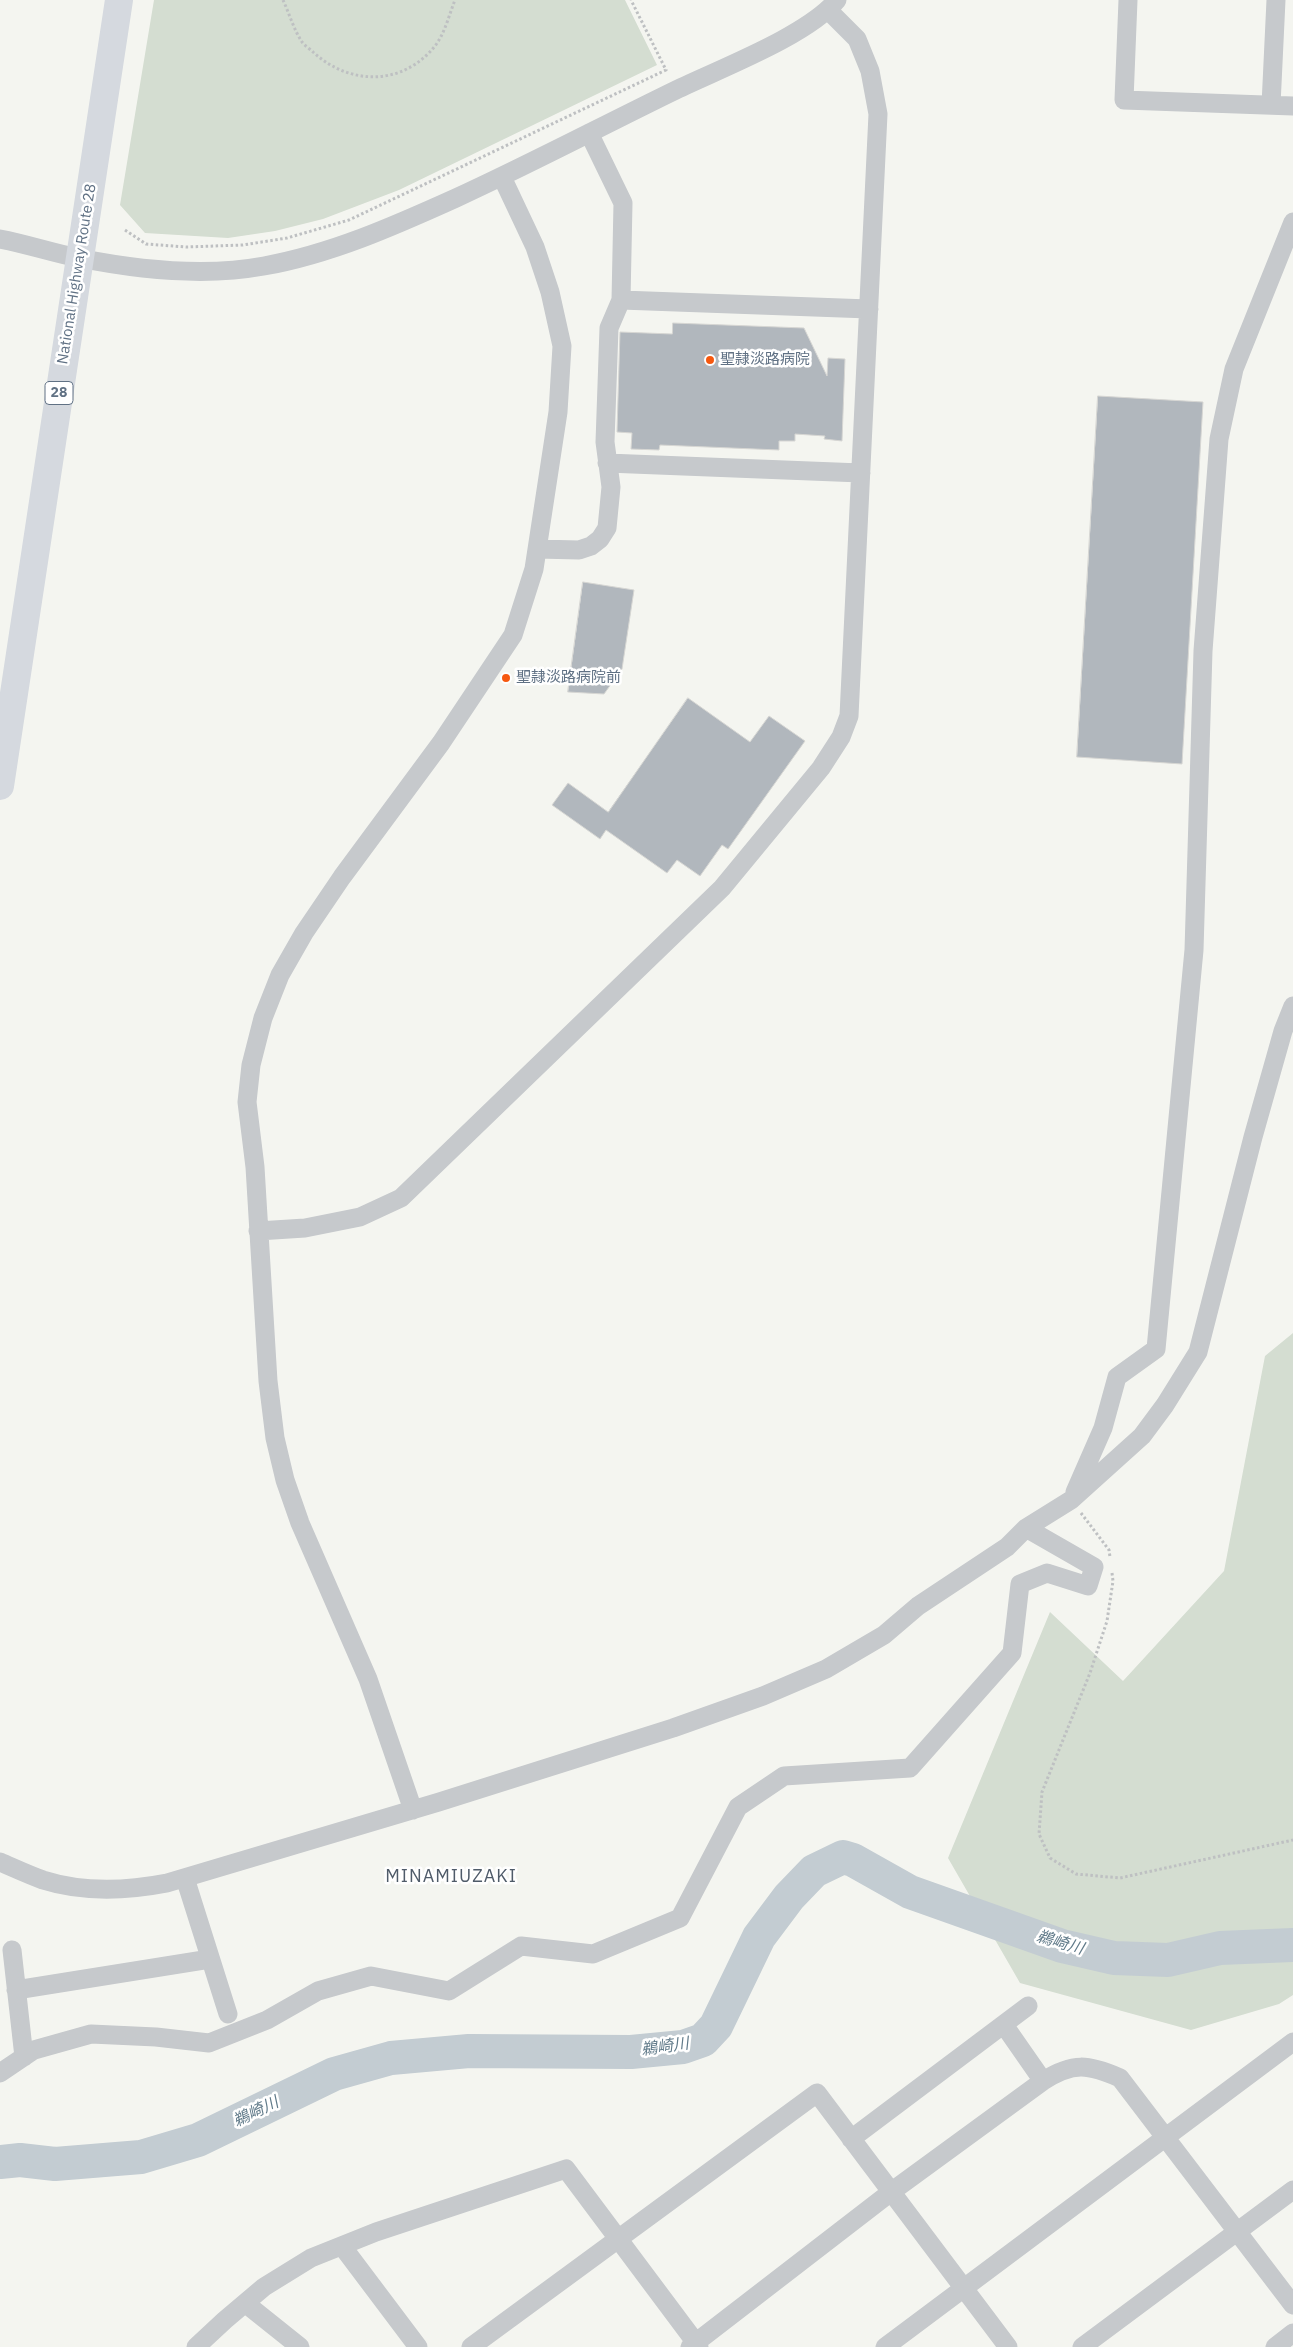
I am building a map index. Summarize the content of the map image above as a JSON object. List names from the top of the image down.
{
  "streets": {
    "highway": ["National Highway Route 28", "28"]
  },
  "districts": ["MINAMIUZAKI"],
  "water": ["鵜崎川"],
  "places": ["聖隷淡路病院", "聖隷淡路病院前"]
}
